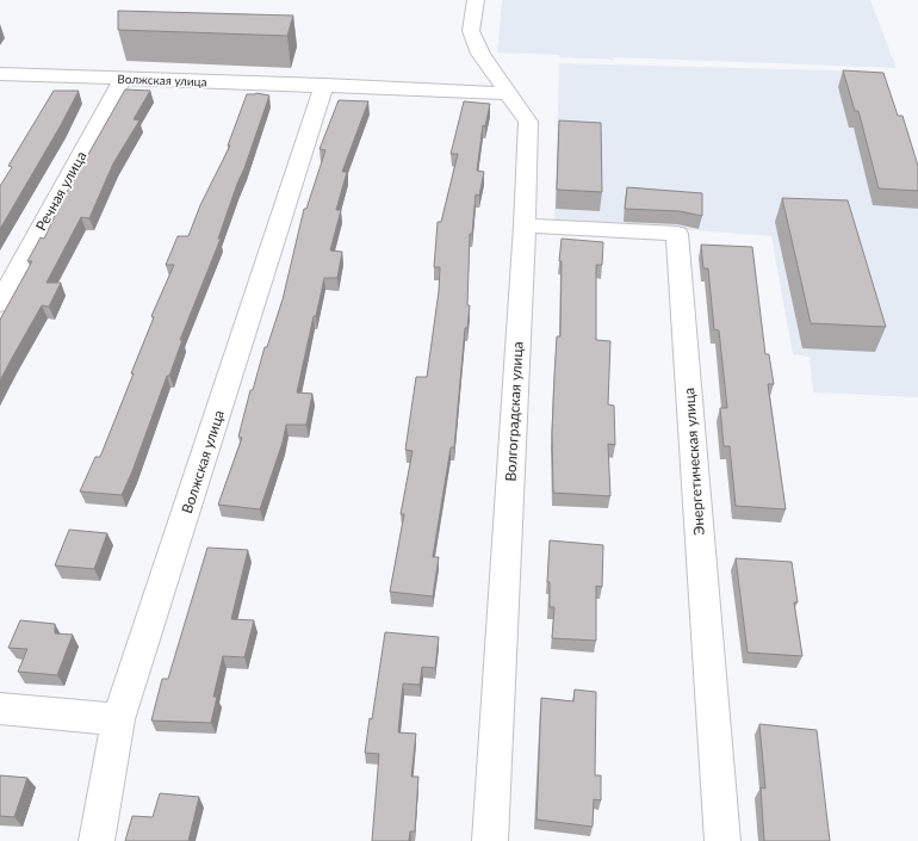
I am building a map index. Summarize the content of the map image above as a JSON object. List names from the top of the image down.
{
  "streets": {
    "street": [
      "Волжская улица",
      "Речная улица",
      "Волгоградская улица",
      "Энергетическая улица"
    ]
  },
  "crossings": [
    ["Волжская улица", "Речная улица"],
    ["Волжская улица", "Волгоградская улица"],
    ["Волгоградская улица", "Энергетическая улица"]
  ]
}
